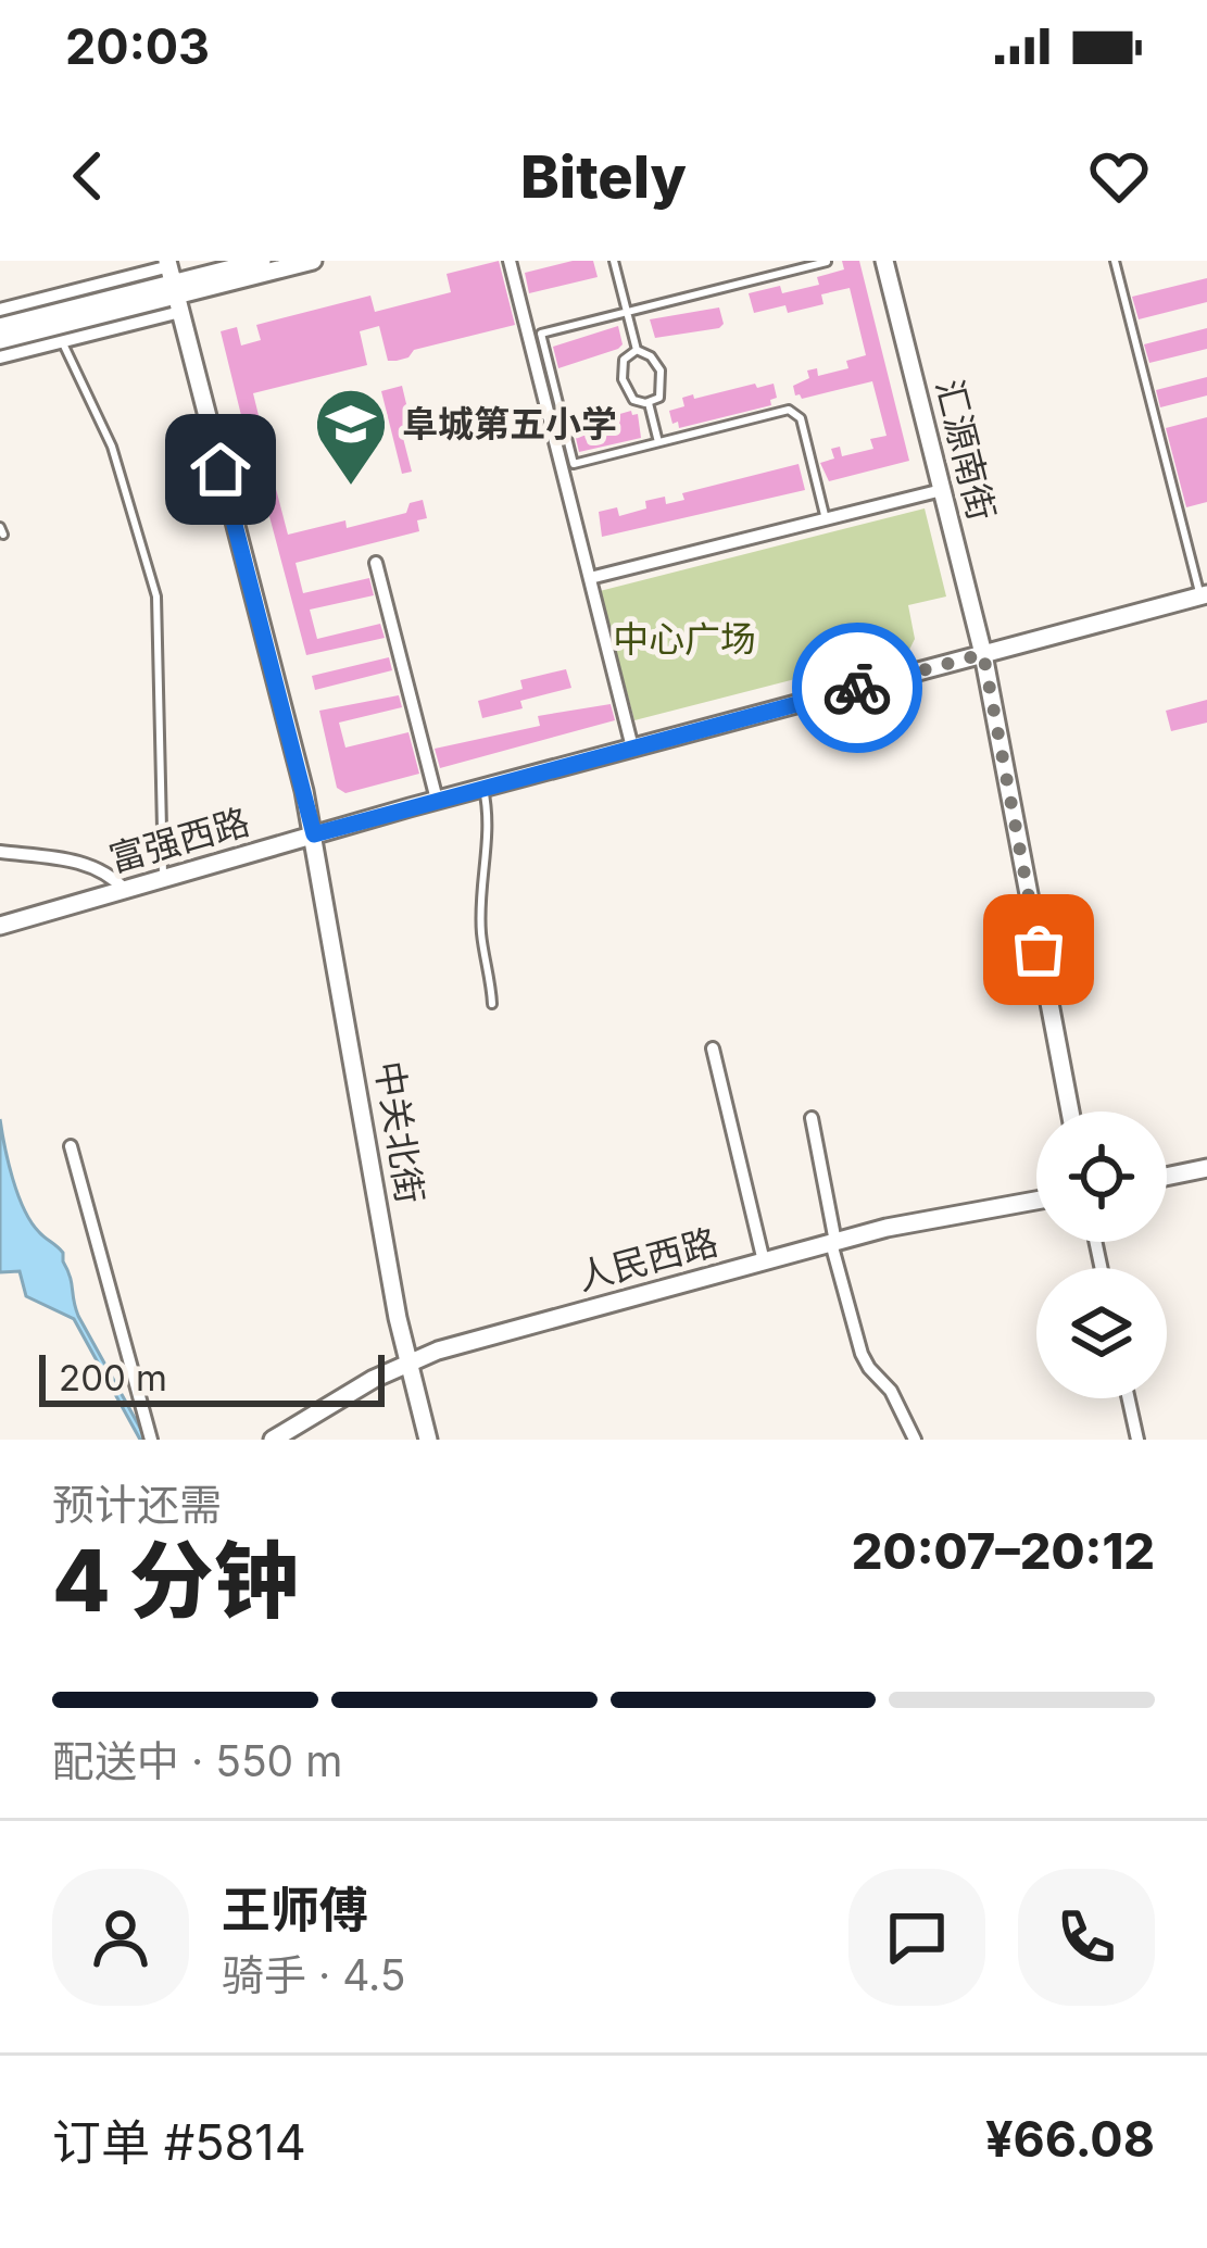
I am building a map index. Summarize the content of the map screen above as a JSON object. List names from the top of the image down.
{
  "streets": {
    "street": [
      "汇源南街",
      "富强西路",
      "中关北街",
      "人民西路"
    ]
  },
  "crossings": [
    ["汇源南街", "富强西路"],
    ["富强西路", "中关北街"],
    ["中关北街", "人民西路"]
  ],
  "parks": ["中心广场"],
  "places": {
    "school or university": ["阜城第五小学"]
  },
  "scale_bar": "200 m",
  "page": {
    "status": "20:03",
    "header": "Bitely",
    "scale": "200 m",
    "heading": ["4 分钟", "预计还需", "20:07–20:12"],
    "panel": [
      "王师傅",
      "骑手 · 4.5",
      "订单 #5814",
      "¥66.08"
    ],
    "bar": "配送中 · 550 m"
  }
}
